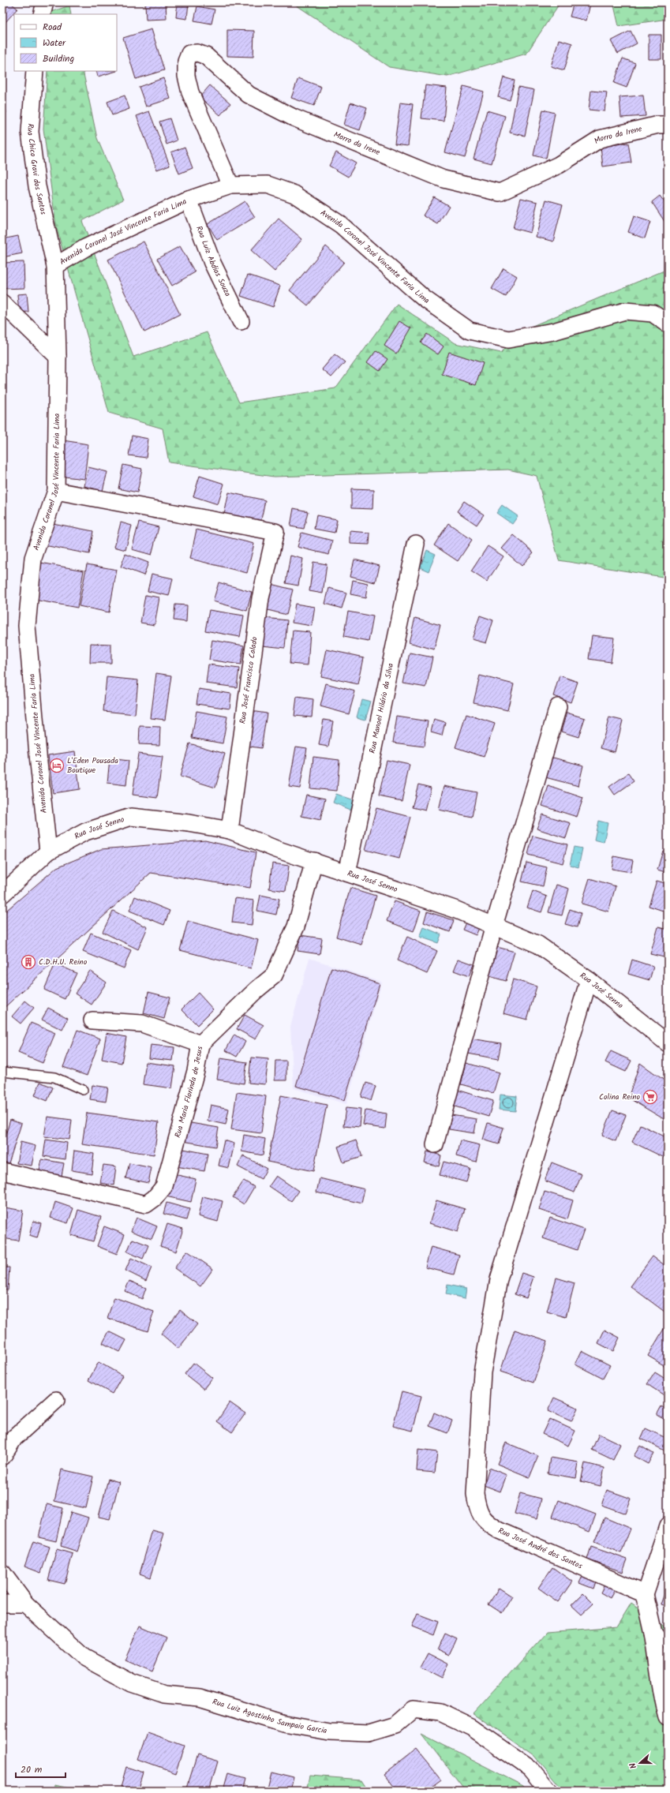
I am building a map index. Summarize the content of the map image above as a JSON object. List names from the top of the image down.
{
  "streets": {
    "street": [
      "Morro da Irene",
      "Rua Chico Gravi dos Santos",
      "Avenida Coronel José Vincente Faria Lima",
      "Rua Luiz Abdias Souza",
      "Rua José Francisco Calado",
      "Rua Manoel Hilário da Silva",
      "Rua José Senno",
      "Rua Maria Florinda de Jesus",
      "Rua José André dos Santos",
      "Rua Luiz Agostinho Sampaio Garcia"
    ]
  },
  "crossings": [
    ["Morro da Irene", "Avenida Coronel José Vincente Faria Lima"],
    ["Rua Chico Gravi dos Santos", "Avenida Coronel José Vincente Faria Lima"],
    ["Avenida Coronel José Vincente Faria Lima", "Rua Luiz Abdias Souza"],
    ["Avenida Coronel José Vincente Faria Lima", "Rua José Francisco Calado"],
    ["Avenida Coronel José Vincente Faria Lima", "Rua José Senno"],
    ["Rua José Francisco Calado", "Rua José Senno"],
    ["Rua Manoel Hilário da Silva", "Rua José Senno"],
    ["Rua José Senno", "Rua Maria Florinda de Jesus"],
    ["Rua José Senno", "Rua José André dos Santos"]
  ],
  "places": {
    "hotel": ["L'Eden Pousada Boutique"],
    "building": ["C.D.H.U. Reino"],
    "supermarket": ["Colina Reino"]
  },
  "legend": ["Road", "Water", "Building"],
  "scale_bar": "20 m",
  "north": "left"
}
